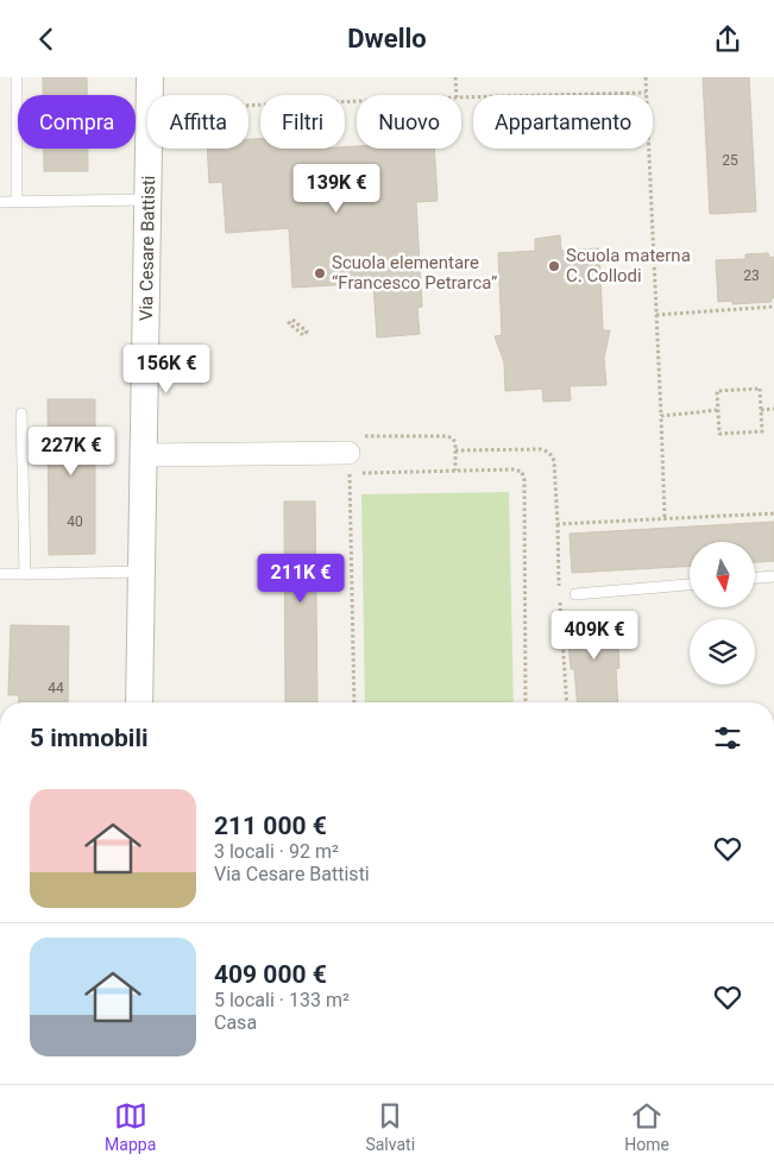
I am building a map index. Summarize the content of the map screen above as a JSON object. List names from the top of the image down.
{
  "streets": {
    "street": ["Via Cesare Battisti"]
  },
  "places": ["Scuola materna C. Collodi", "Scuola elementare “Francesco Petrarca”"],
  "house_numbers": [
    "25",
    "23",
    "40",
    "44"
  ],
  "north": "bottom",
  "page": {
    "header": "Dwello",
    "chip": [
      "Compra",
      "Affitta",
      "Filtri",
      "Nuovo",
      "Appartamento"
    ],
    "price": [
      "139K €",
      "156K €",
      "227K €",
      "211K €",
      "409K €"
    ],
    "heading": "5 immobili",
    "list": [
      {
        "name": "211 000 €",
        "note": "3 locali · 92 m² · Via Cesare Battisti"
      },
      {
        "name": "409 000 €",
        "note": "5 locali · 133 m² · Casa"
      }
    ],
    "tabs": ["Mappa", "Salvati", "Home"]
  }
}
